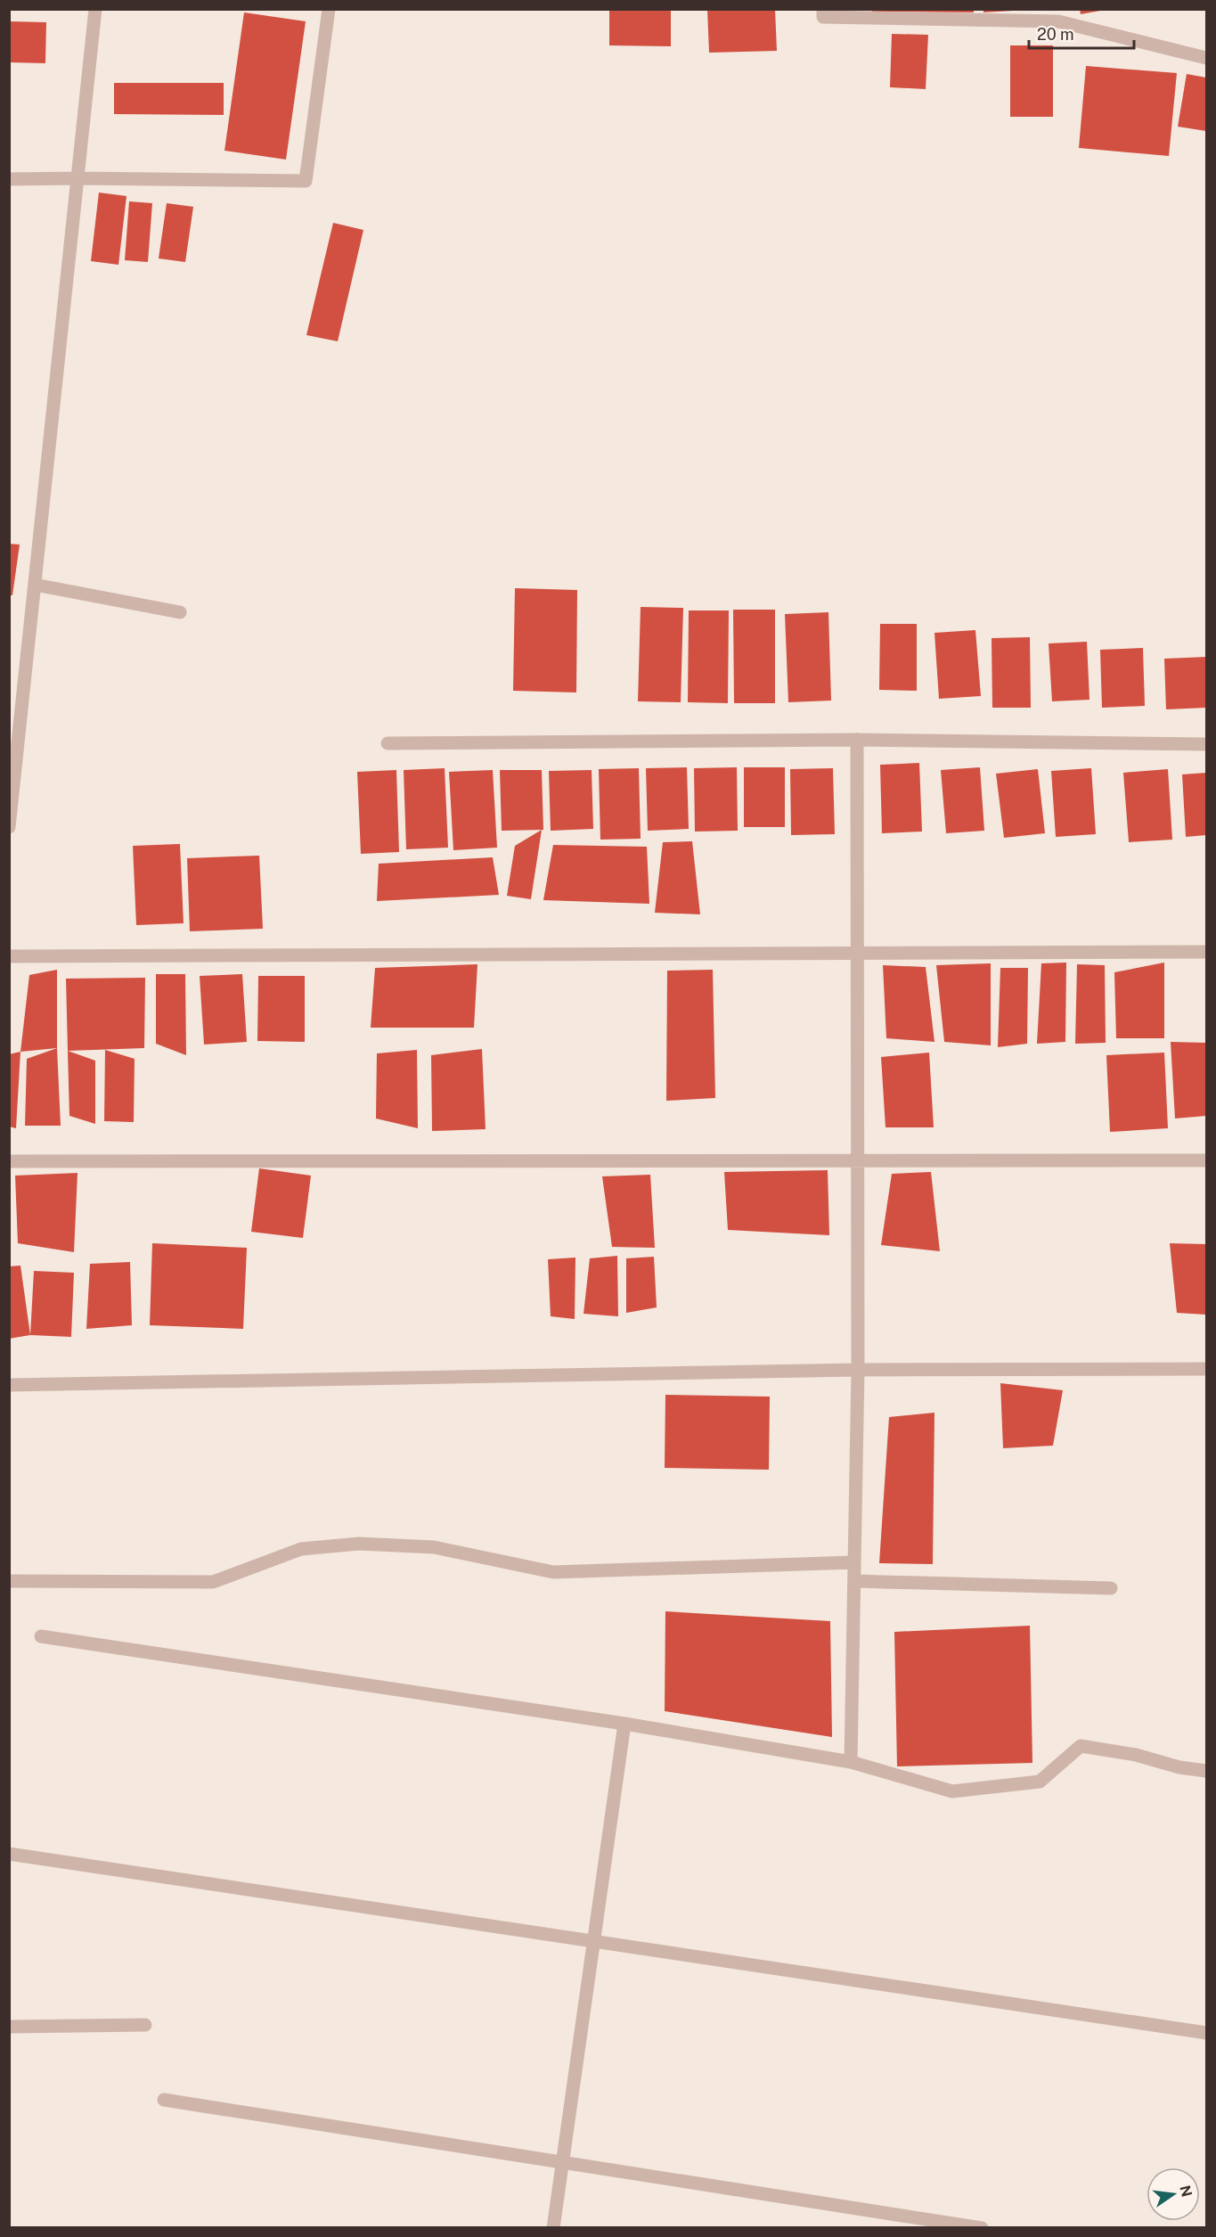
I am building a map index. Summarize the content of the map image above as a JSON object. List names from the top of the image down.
{
  "scale_bar": "20 m",
  "north": "right"
}
